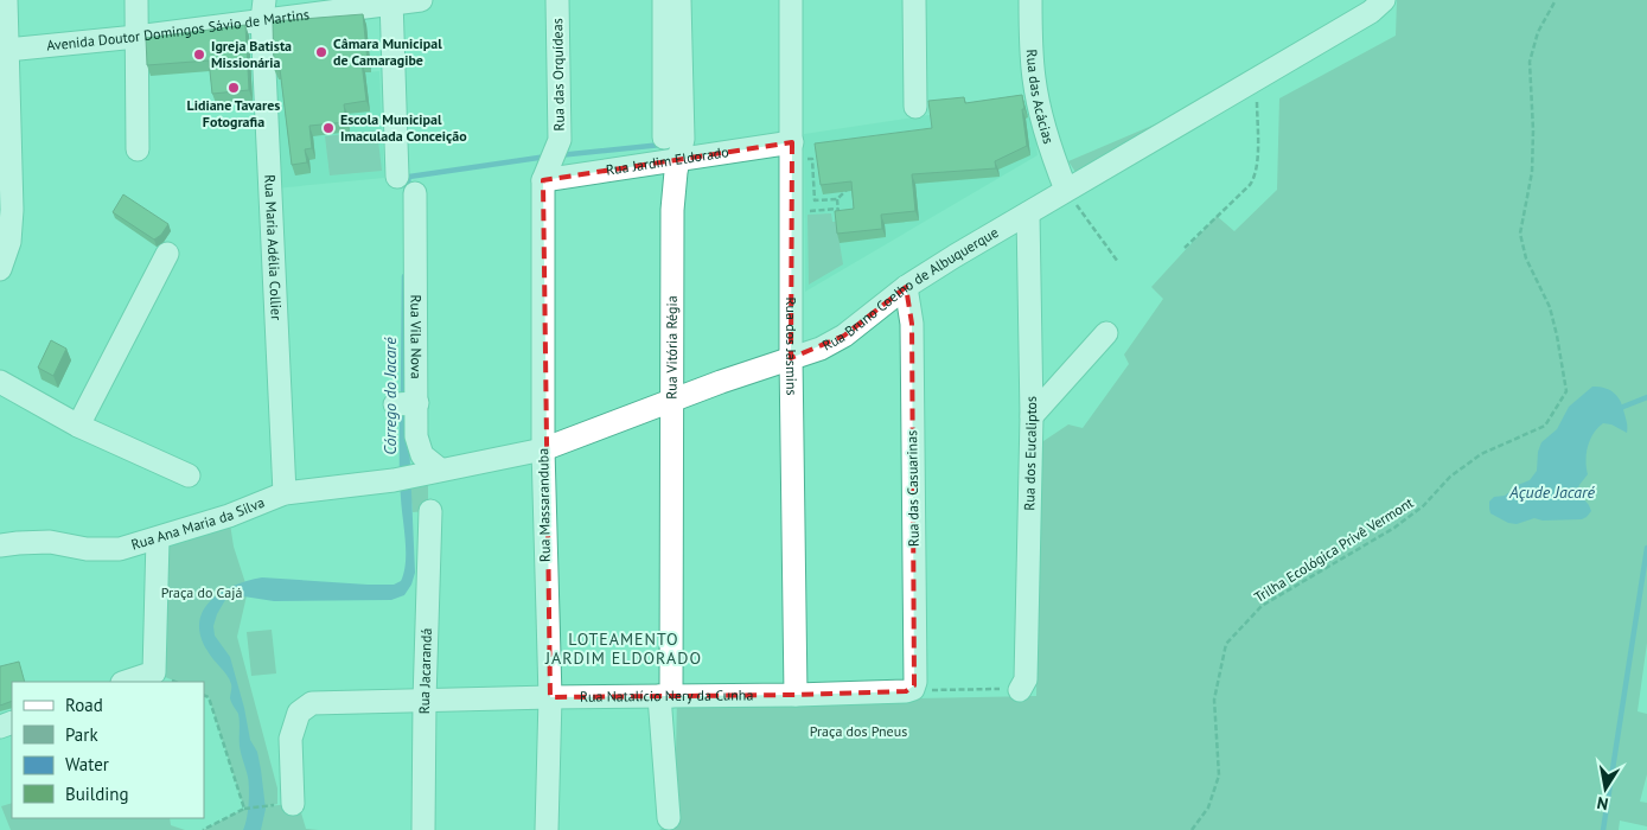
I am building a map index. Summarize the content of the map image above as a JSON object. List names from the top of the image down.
{
  "streets": {
    "street": [
      "Avenida Doutor Domingos Sávio de Martins",
      "Rua das Orquídeas",
      "Rua das Acácias",
      "Rua Jardim Eldorado",
      "Rua Maria Adélia Collier",
      "Rua Bruno Coelho de Albuquerque",
      "Rua Vila Nova",
      "Rua Vitória Régia",
      "Rua dos Jasmins",
      "Rua dos Eucaliptos",
      "Rua das Casuarinas",
      "Rua Massaranduba",
      "Rua Ana Maria da Silva",
      "Rua Jacarandá",
      "Rua Natalício Nery da Cunha"
    ],
    "path": ["Trilha Ecológica Privê Vermont"]
  },
  "crossings": [
    ["Avenida Doutor Domingos Sávio de Martins", "Rua Maria Adélia Collier"],
    ["Rua das Orquídeas", "Rua Jardim Eldorado"],
    ["Rua das Orquídeas", "Rua Massaranduba"],
    ["Rua das Acácias", "Rua Bruno Coelho de Albuquerque"],
    ["Rua Jardim Eldorado", "Rua Vitória Régia"],
    ["Rua Jardim Eldorado", "Rua dos Jasmins"],
    ["Rua Jardim Eldorado", "Rua Massaranduba"],
    ["Rua Maria Adélia Collier", "Rua Ana Maria da Silva"],
    ["Rua Bruno Coelho de Albuquerque", "Rua Vila Nova"],
    ["Rua Bruno Coelho de Albuquerque", "Rua Vitória Régia"],
    ["Rua Bruno Coelho de Albuquerque", "Rua dos Jasmins"],
    ["Rua Bruno Coelho de Albuquerque", "Rua dos Eucaliptos"],
    ["Rua Bruno Coelho de Albuquerque", "Rua das Casuarinas"],
    ["Rua Bruno Coelho de Albuquerque", "Rua Massaranduba"],
    ["Rua Bruno Coelho de Albuquerque", "Rua Ana Maria da Silva"],
    ["Rua Vitória Régia", "Rua Natalício Nery da Cunha"],
    ["Rua dos Jasmins", "Rua Natalício Nery da Cunha"],
    ["Rua das Casuarinas", "Rua Natalício Nery da Cunha"],
    ["Rua Massaranduba", "Rua Natalício Nery da Cunha"],
    ["Rua Jacarandá", "Rua Natalício Nery da Cunha"]
  ],
  "districts": ["LOTEAMENTO JARDIM ELDORADO"],
  "water": ["Córrego do Jacaré", "Açude Jacaré"],
  "parks": ["Praça do Cajá", "Praça dos Pneus"],
  "places": [
    "Câmara Municipal de Camaragibe",
    "Igreja Batista Missionária",
    "Lidiane Tavares Fotografia",
    "Escola Municipal Imaculada Conceição"
  ],
  "legend": [
    "Road",
    "Park",
    "Water",
    "Building"
  ],
  "north": "bottom"
}
